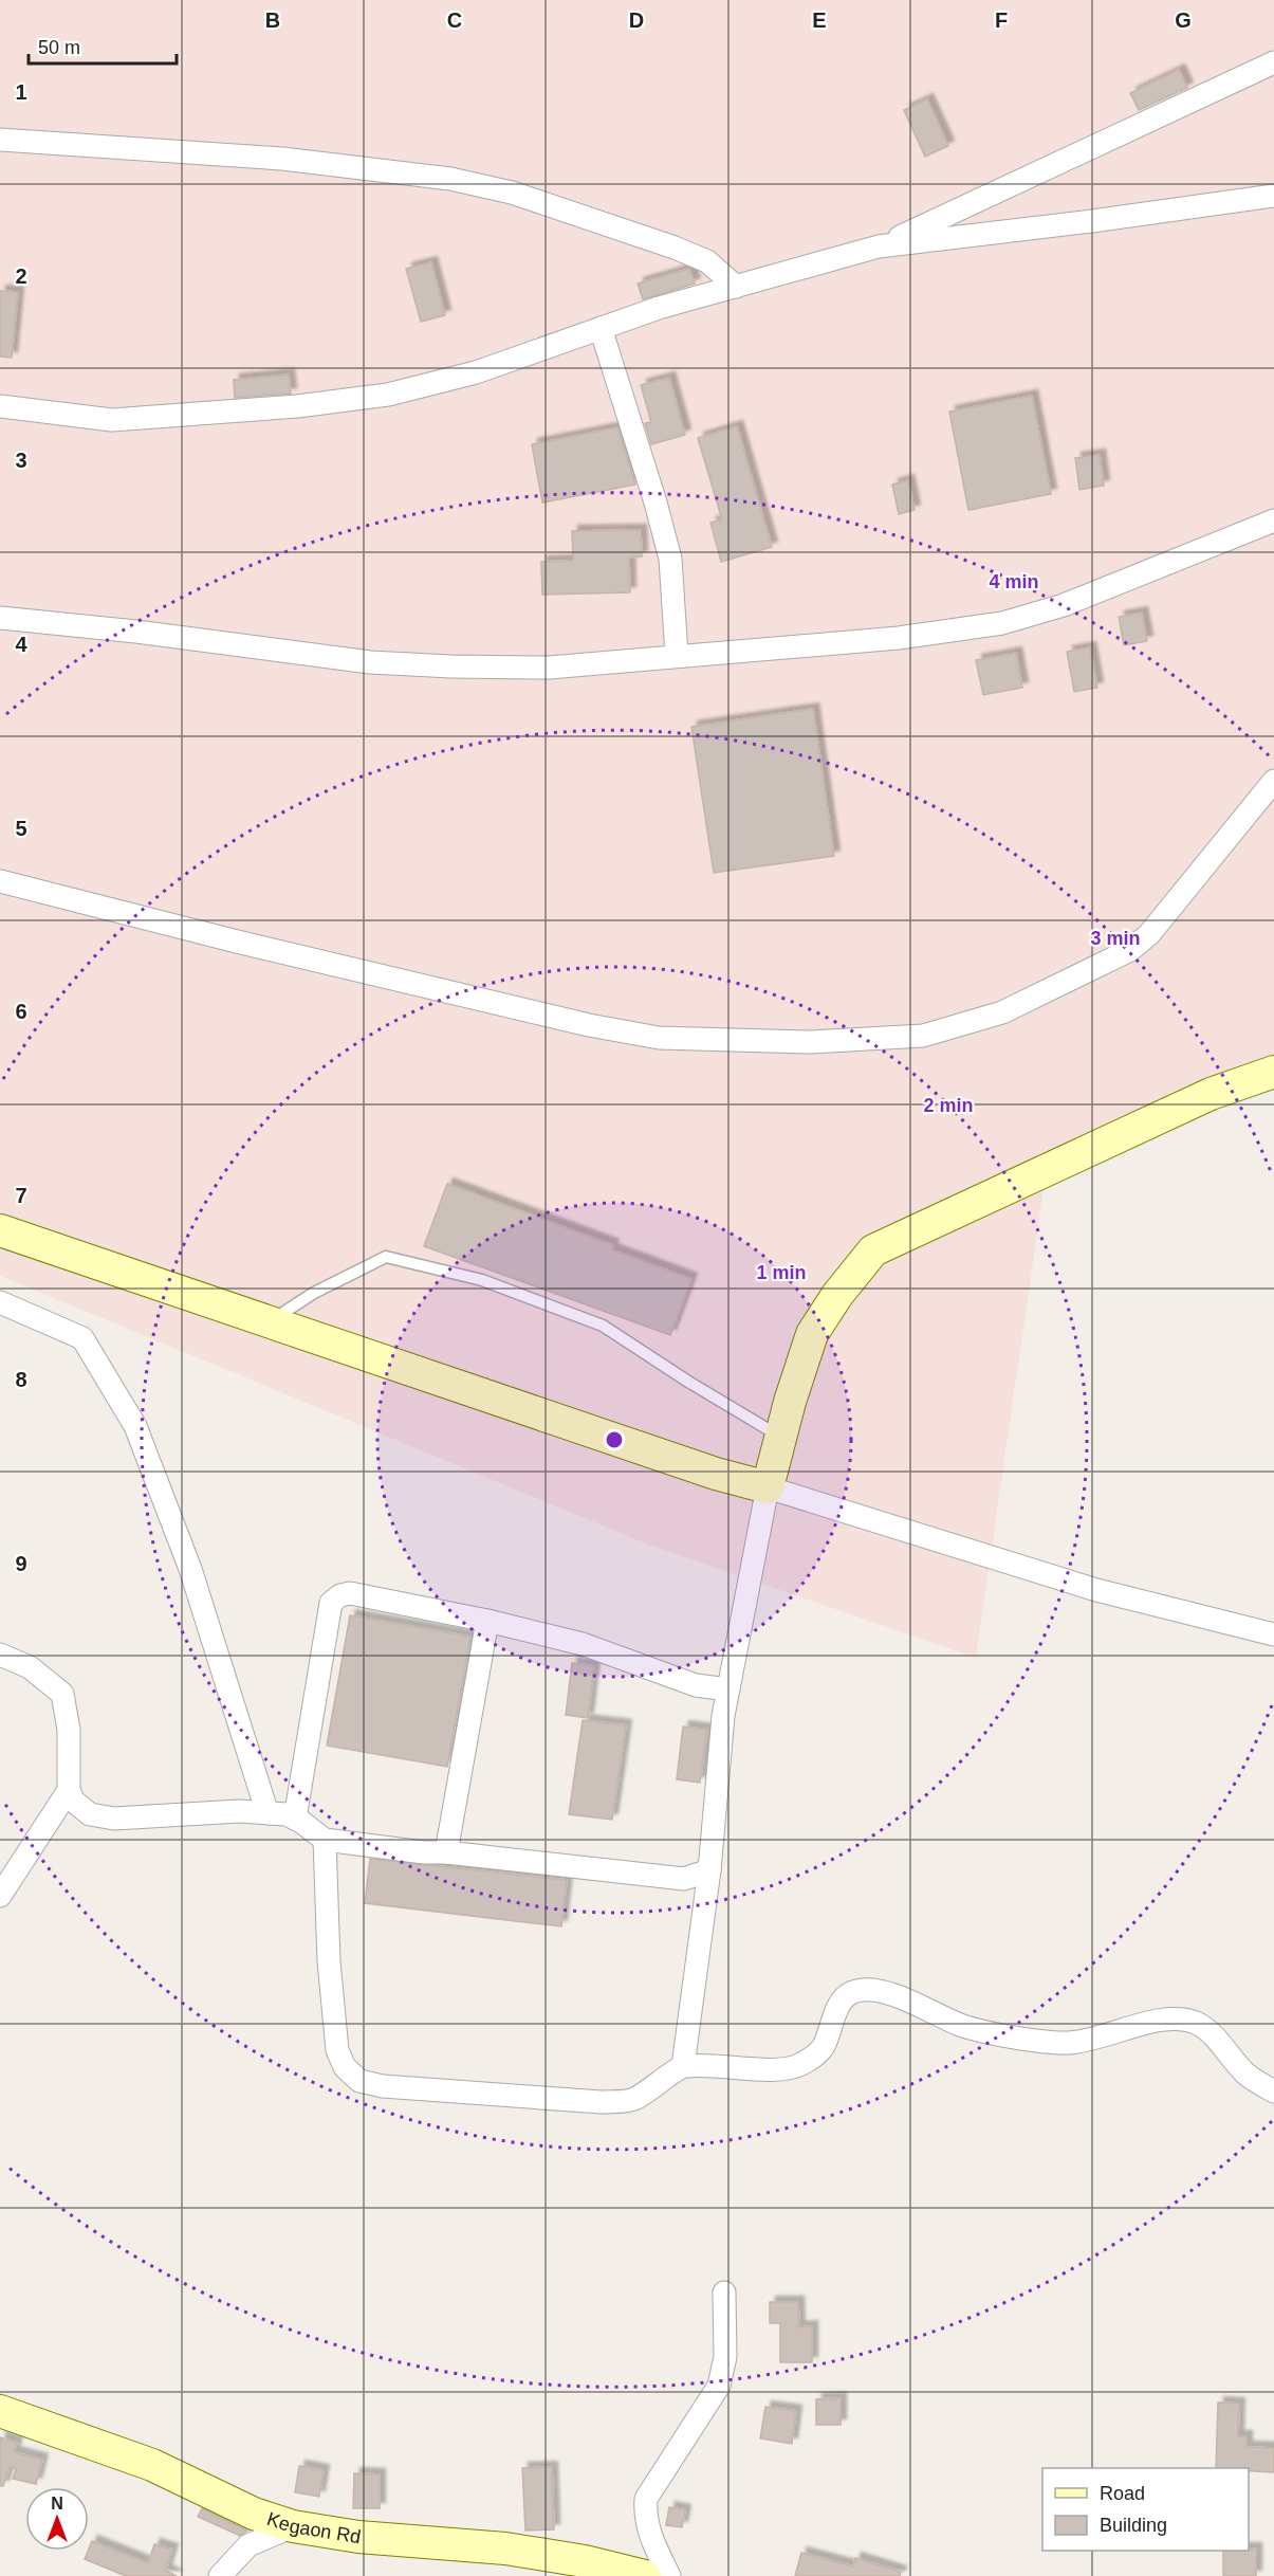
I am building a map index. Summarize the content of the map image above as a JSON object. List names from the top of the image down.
{
  "streets": {
    "street": ["Kegaon Rd"]
  },
  "legend": ["Road", "Building"],
  "scale_bar": "50 m",
  "north": "top",
  "grid": {
    "columns": [
      "B",
      "C",
      "D",
      "E",
      "F",
      "G"
    ],
    "rows": [
      "1",
      "2",
      "3",
      "4",
      "5",
      "6",
      "7",
      "8",
      "9"
    ]
  },
  "rings": [
    "4 min",
    "3 min",
    "2 min",
    "1 min"
  ]
}
